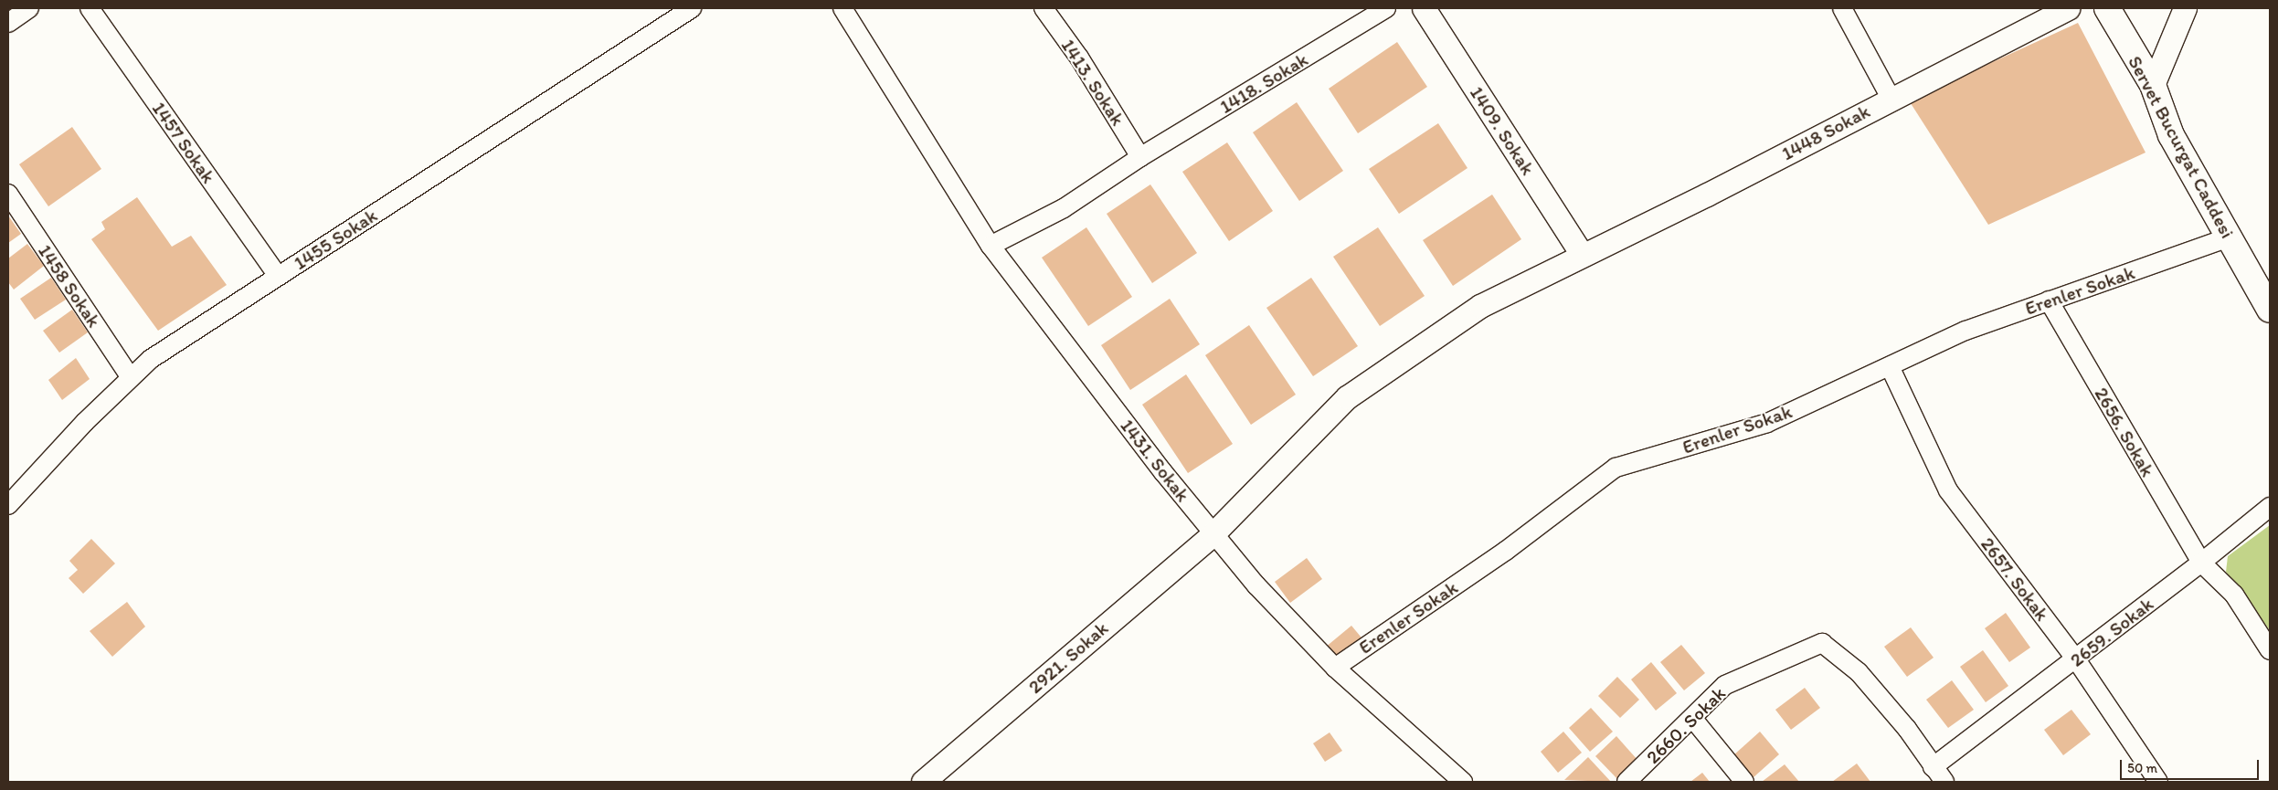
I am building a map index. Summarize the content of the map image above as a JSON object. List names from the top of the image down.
{
  "streets": {
    "main road": ["Servet Bucurgat Caddesi"],
    "street": [
      "1413. Sokak",
      "1418. Sokak",
      "1409. Sokak",
      "1448 Sokak",
      "1457 Sokak",
      "1455 Sokak",
      "1458 Sokak",
      "Erenler Sokak",
      "2656. Sokak",
      "1431. Sokak",
      "2657. Sokak",
      "2659. Sokak",
      "2921. Sokak",
      "2660. Sokak"
    ]
  },
  "crossings": [
    ["1413. Sokak", "1418. Sokak"],
    ["1409. Sokak", "1448 Sokak"],
    ["1448 Sokak", "1431. Sokak"],
    ["1448 Sokak", "2921. Sokak"],
    ["1457 Sokak", "1455 Sokak"],
    ["Servet Bucurgat Caddesi", "Erenler Sokak"],
    ["1455 Sokak", "1458 Sokak"],
    ["Erenler Sokak", "2656. Sokak"],
    ["Erenler Sokak", "1431. Sokak"],
    ["Erenler Sokak", "2657. Sokak"],
    ["2656. Sokak", "2659. Sokak"],
    ["1431. Sokak", "2921. Sokak"],
    ["2657. Sokak", "2659. Sokak"],
    ["2659. Sokak", "2660. Sokak"]
  ],
  "scale_bar": "50 m"
}
